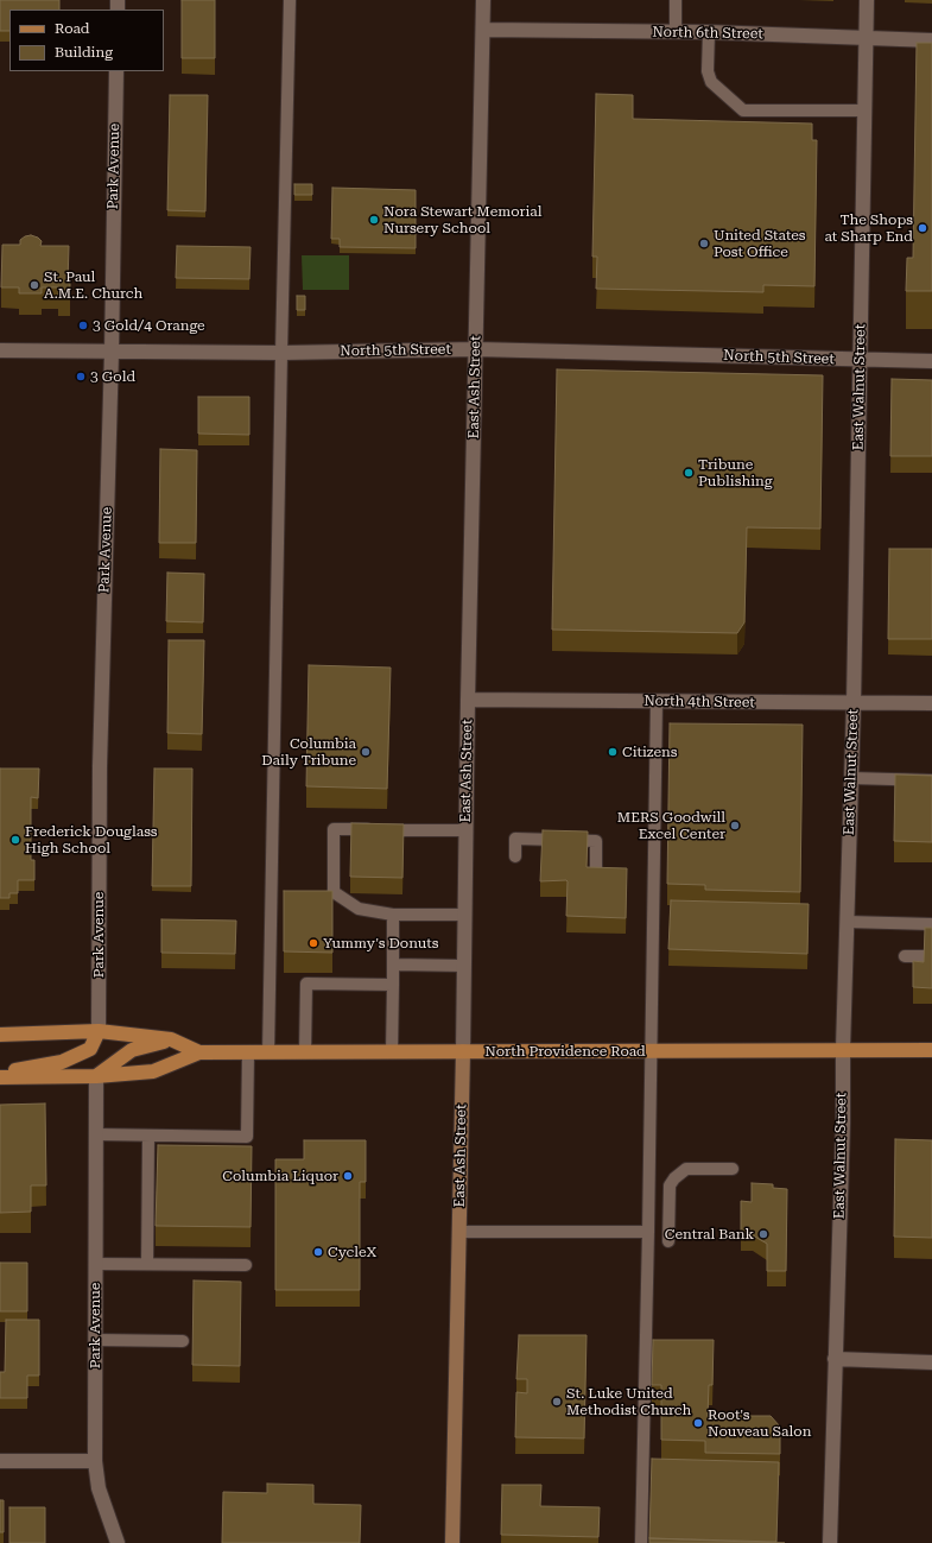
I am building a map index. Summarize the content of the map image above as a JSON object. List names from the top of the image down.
{
  "streets": {
    "main road": ["North Providence Road"],
    "street": [
      "North 6th Street",
      "Park Avenue",
      "North 5th Street",
      "East Ash Street",
      "East Walnut Street",
      "North 4th Street"
    ]
  },
  "crossings": [
    ["North 6th Street", "East Ash Street"],
    ["North 6th Street", "East Walnut Street"],
    ["Park Avenue", "North 5th Street"],
    ["Park Avenue", "North Providence Road"],
    ["North 5th Street", "East Ash Street"],
    ["North 5th Street", "East Walnut Street"],
    ["East Ash Street", "North 4th Street"],
    ["East Ash Street", "North Providence Road"],
    ["East Walnut Street", "North 4th Street"],
    ["East Walnut Street", "North Providence Road"]
  ],
  "places": [
    "Nora Stewart Memorial Nursery School",
    "The Shops at Sharp End",
    "United States Post Office",
    "St. Paul A.M.E. Church",
    "3 Gold/4 Orange",
    "3 Gold",
    "Tribune Publishing",
    "Columbia Daily Tribune",
    "Citizens",
    "MERS Goodwill Excel Center",
    "Frederick Douglass High School",
    "Yummy's Donuts",
    "Columbia Liquor",
    "Central Bank",
    "CycleX",
    "St. Luke United Methodist Church",
    "Root's Nouveau Salon"
  ],
  "legend": ["Road", "Building"]
}
